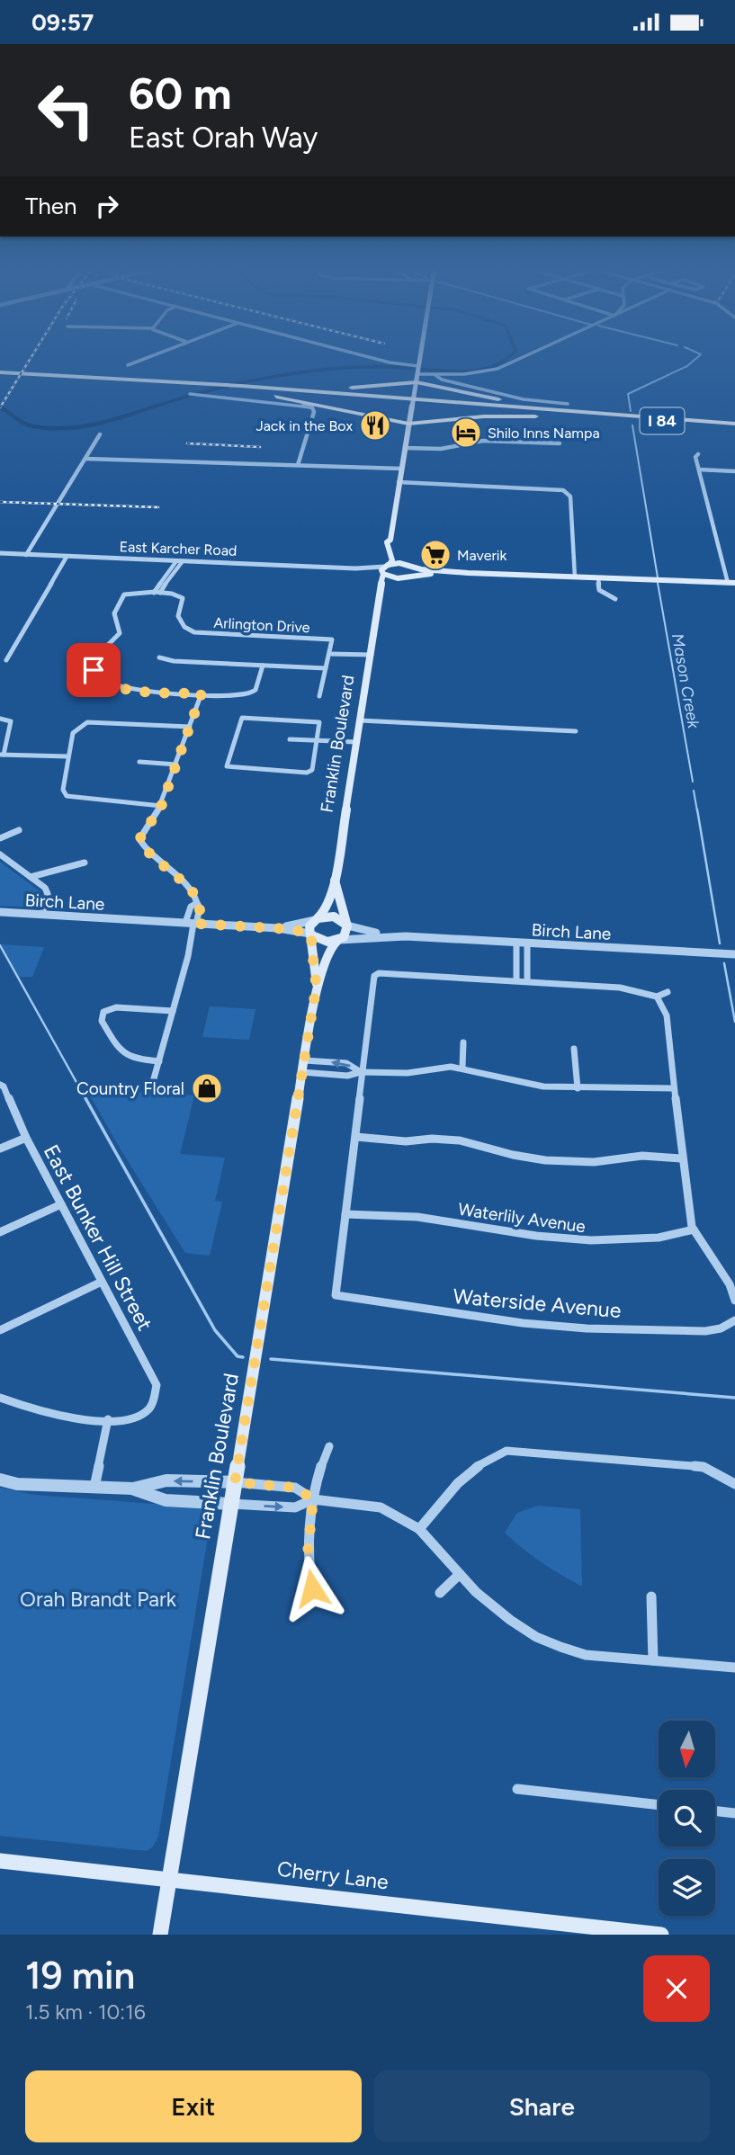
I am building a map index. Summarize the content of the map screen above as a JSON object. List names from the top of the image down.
{
  "streets": {
    "highway": ["I 84"],
    "main road": ["Franklin Boulevard", "Cherry Lane"],
    "street": [
      "East Karcher Road",
      "Arlington Drive",
      "Birch Lane",
      "Waterlily Avenue",
      "East Bunker Hill Street",
      "Waterside Avenue"
    ]
  },
  "crossings": [
    ["East Karcher Road", "Franklin Boulevard"],
    ["Franklin Boulevard", "Birch Lane"],
    ["Franklin Boulevard", "Cherry Lane"],
    ["Waterlily Avenue", "Waterside Avenue"]
  ],
  "water": ["Mason Creek"],
  "parks": ["Orah Brandt Park"],
  "places": {
    "restaurant": ["Jack in the Box"],
    "hotel": ["Shilo Inns Nampa"],
    "supermarket": ["Maverik"],
    "shop": ["Country Floral"]
  },
  "north": "bottom",
  "page": {
    "status": "09:57",
    "turn": ["60 m", "East Orah Way"],
    "then": "Then",
    "heading": ["19 min", "1.5 km · 10:16"],
    "buttons": ["Exit", "Share"]
  }
}
